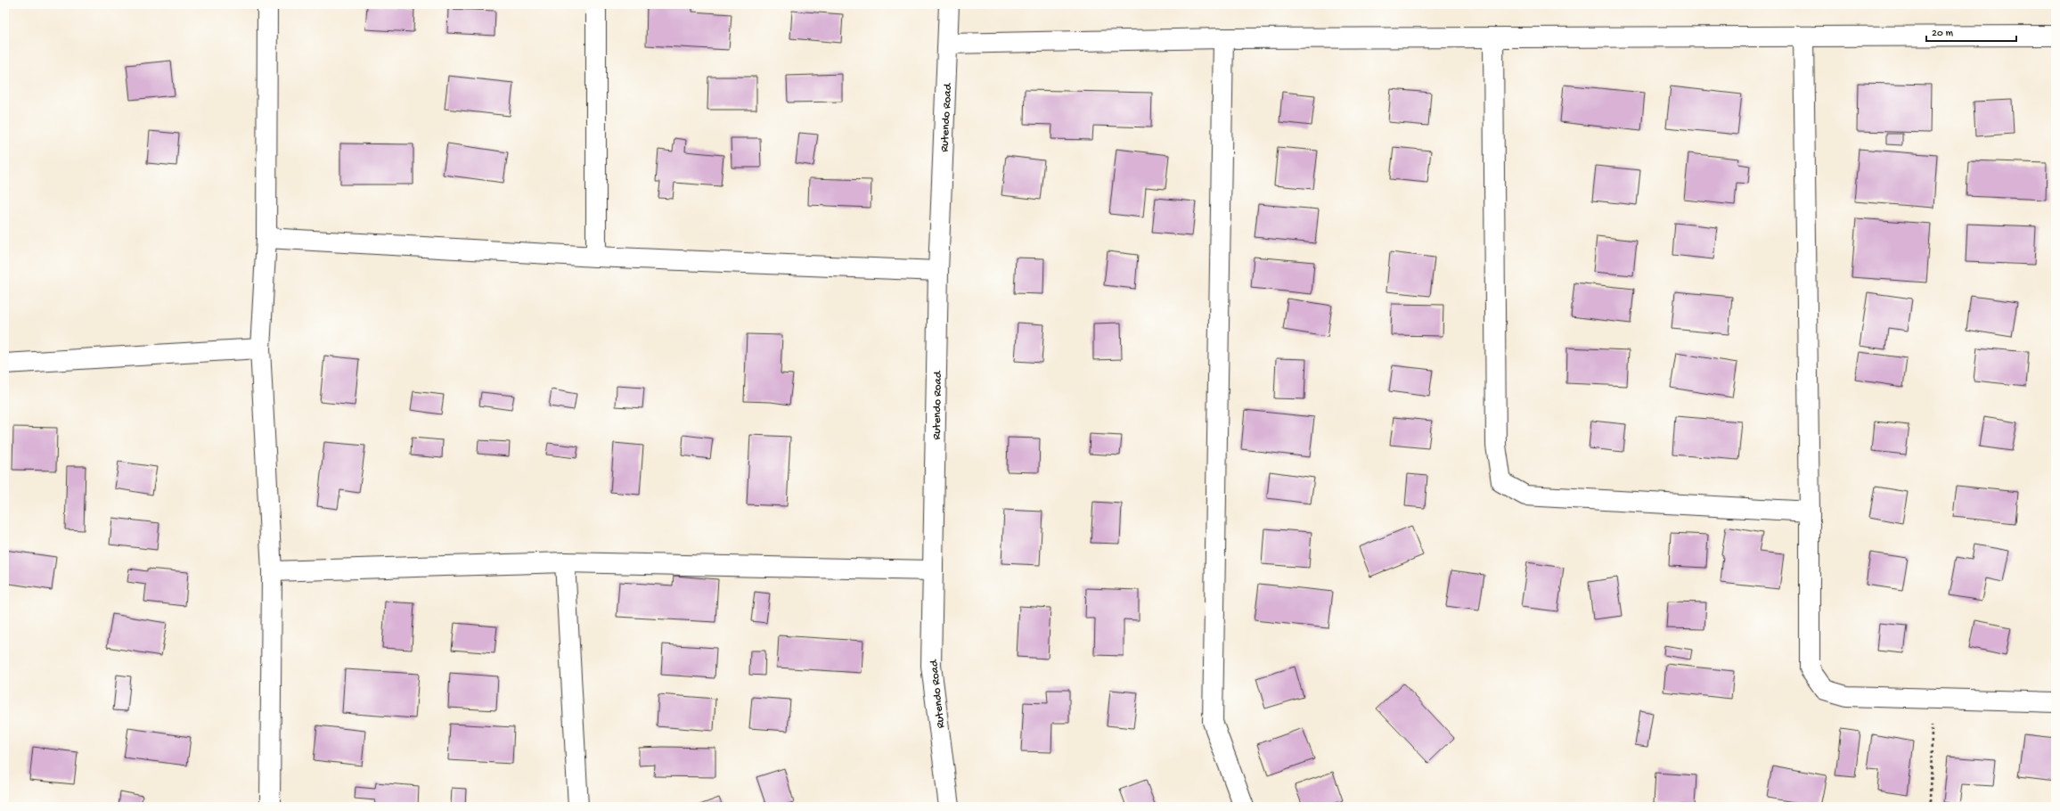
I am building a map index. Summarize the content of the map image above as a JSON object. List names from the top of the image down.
{
  "streets": {
    "street": ["Rutendo Road"]
  },
  "scale_bar": "20 m"
}
